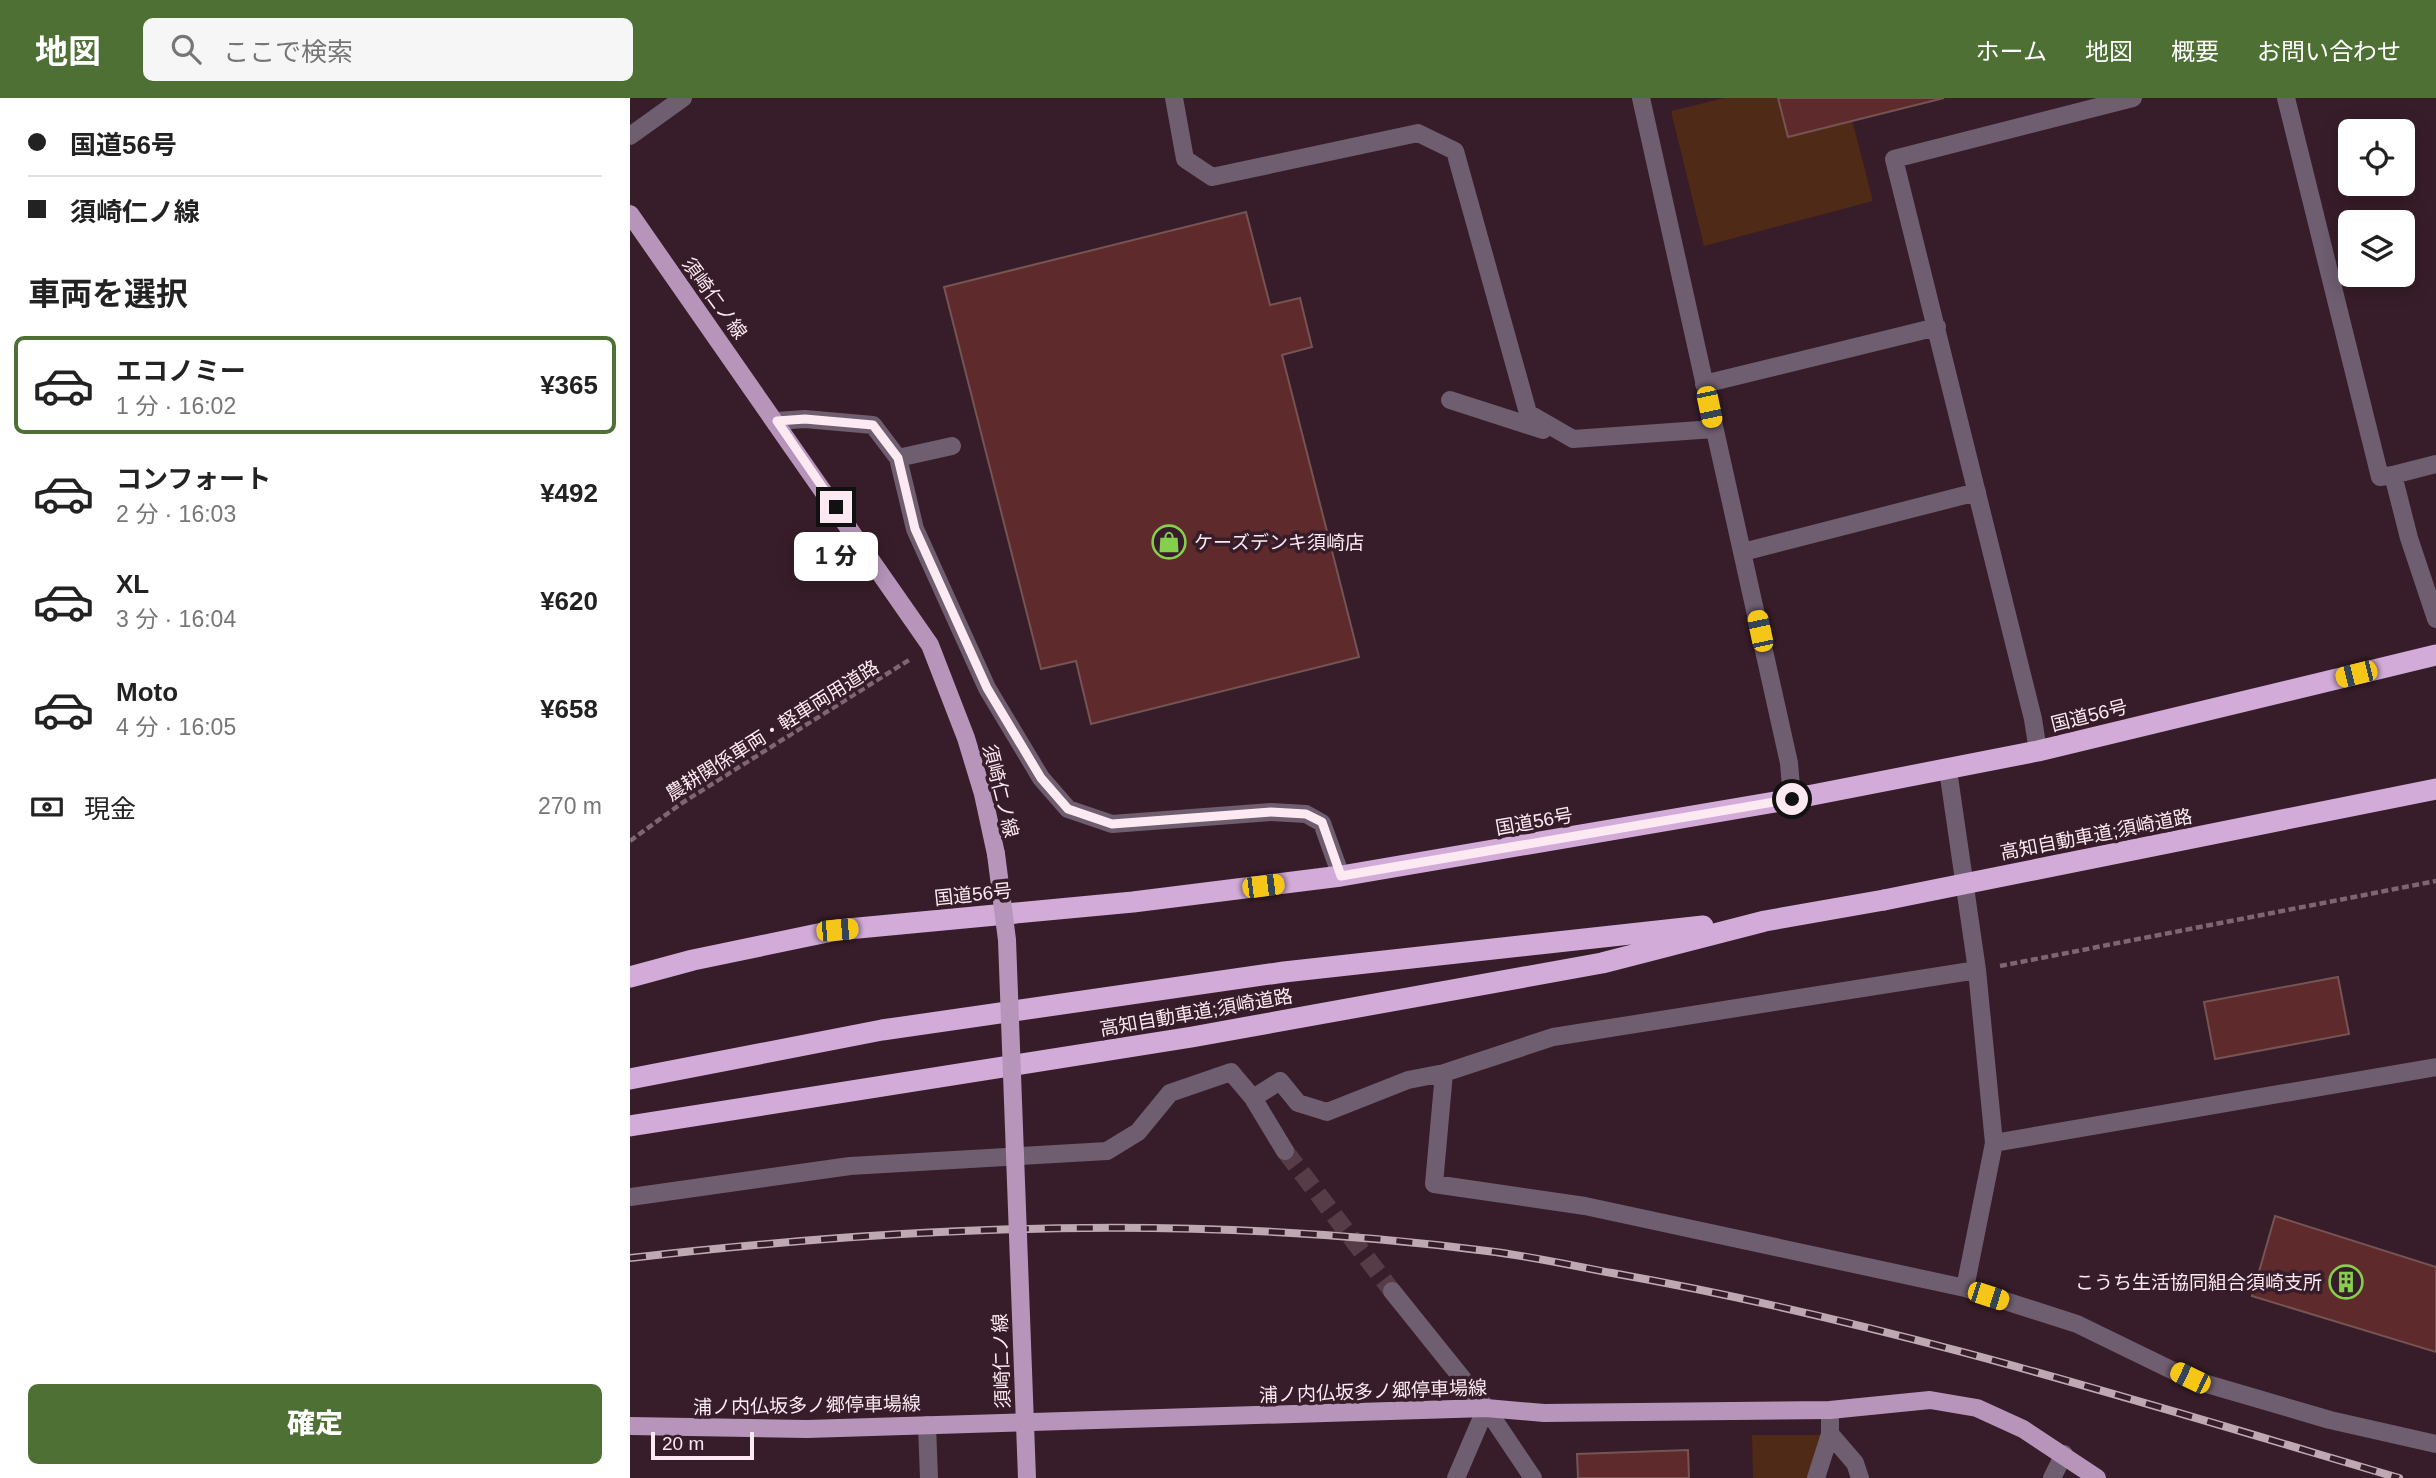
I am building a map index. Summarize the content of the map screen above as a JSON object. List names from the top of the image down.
{
  "streets": {
    "highway": ["国道56号", "高知自動車道;須崎道路"],
    "main road": ["須崎仁ノ線", "浦ノ内仏坂多ノ郷停車場線"],
    "path": ["農耕関係車両・軽車両用道路"]
  },
  "crossings": [
    ["須崎仁ノ線", "農耕関係車両・軽車両用道路"]
  ],
  "places": {
    "shop": ["ケーズデンキ須崎店"],
    "building": ["こうち生活協同組合須崎支所"]
  },
  "scale_bar": "20 m",
  "page": {
    "header": "地図",
    "search": "ここで検索",
    "nav": [
      "ホーム",
      "地図",
      "概要",
      "お問い合わせ"
    ],
    "banner": ["国道56号", "須崎仁ノ線"],
    "heading": "車両を選択",
    "list": [
      {
        "name": "エコノミー",
        "note": "1 分 · 16:02",
        "value": "¥365"
      },
      {
        "name": "コンフォート",
        "note": "2 分 · 16:03",
        "value": "¥492"
      },
      {
        "name": "XL",
        "note": "3 分 · 16:04",
        "value": "¥620"
      },
      {
        "name": "Moto",
        "note": "4 分 · 16:05",
        "value": "¥658"
      }
    ],
    "bubble": "1 分",
    "pay": ["現金", "270 m"],
    "buttons": "確定",
    "scale": "20 m"
  }
}
